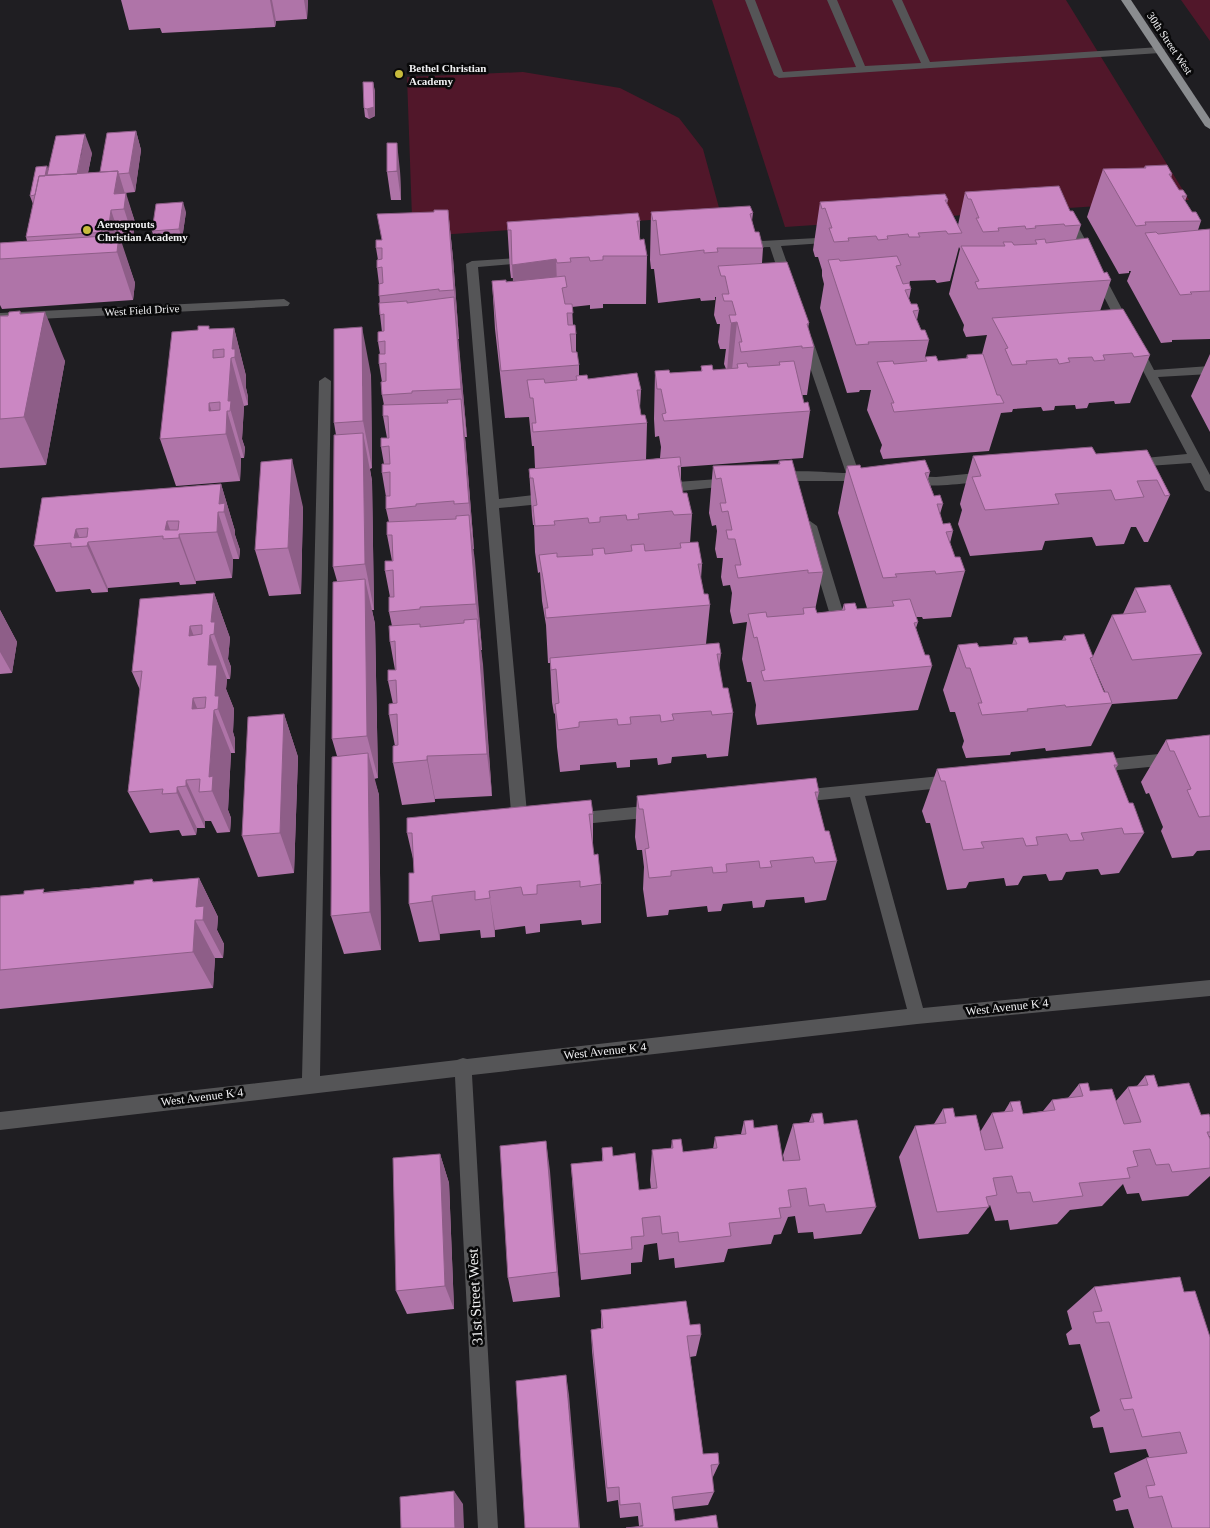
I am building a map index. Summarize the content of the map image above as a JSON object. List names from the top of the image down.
{
  "streets": {
    "main road": ["30th Street West"],
    "street": ["West Field Drive", "West Avenue K 4", "31st Street West"]
  },
  "crossings": [
    ["West Avenue K 4", "31st Street West"]
  ],
  "places": ["Bethel Christian Academy", "Aerosprouts Christian Academy"]
}
